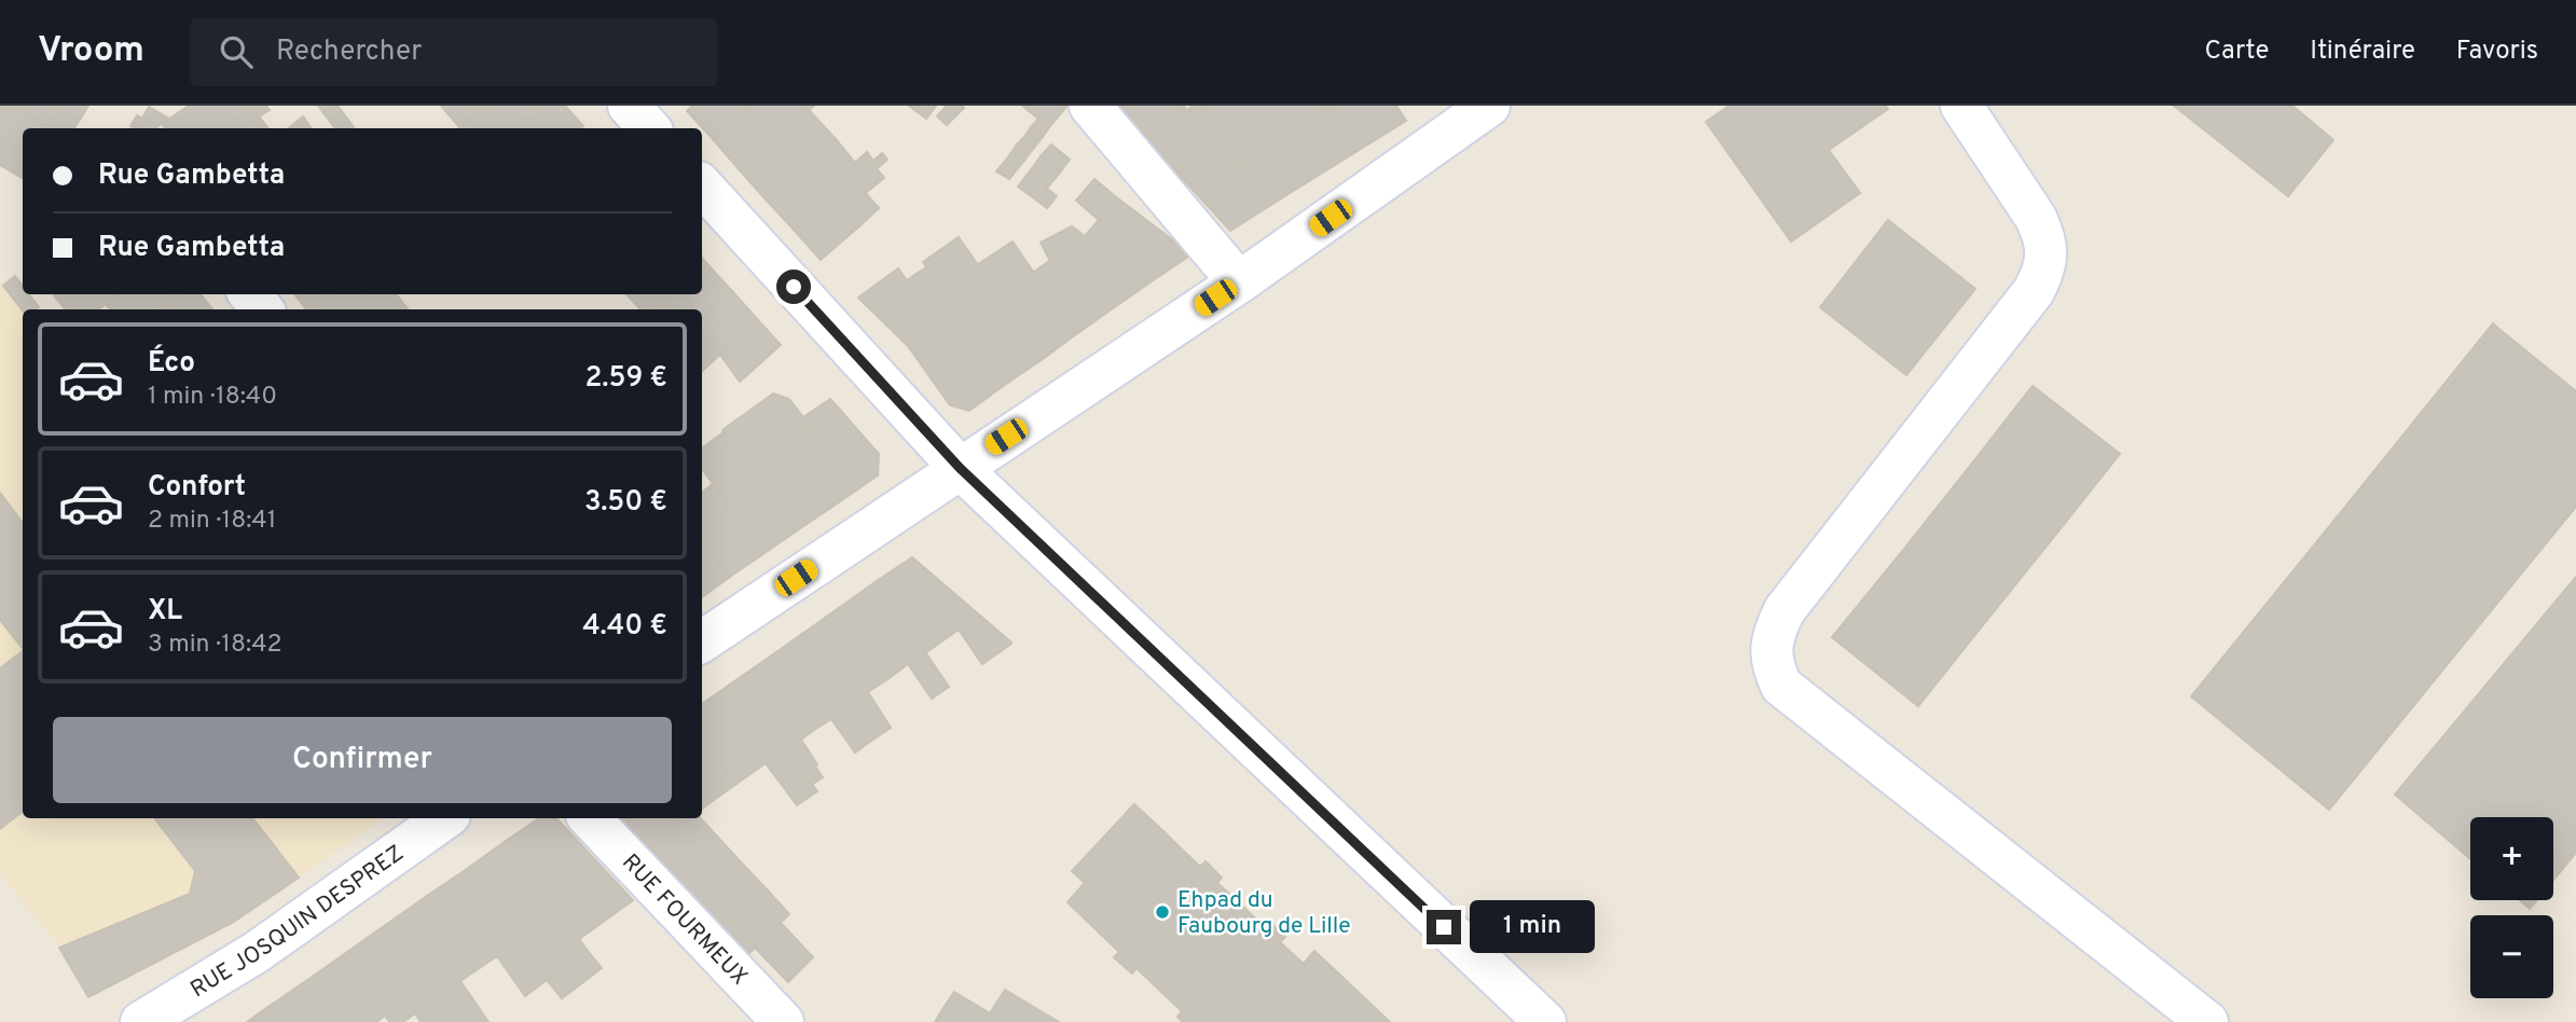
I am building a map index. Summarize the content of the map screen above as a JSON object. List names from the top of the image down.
{
  "streets": {
    "street": ["RUE FOURMEUX", "RUE JOSQUIN DESPREZ"]
  },
  "places": ["Ehpad du Faubourg de Lille"],
  "page": {
    "header": "Vroom",
    "search": "Rechercher",
    "nav": ["Carte", "Itinéraire", "Favoris"],
    "banner": ["Rue Gambetta", "Rue Gambetta"],
    "list": [
      {
        "name": "Éco",
        "note": "1 min · 18:40",
        "value": "2.59 €"
      },
      {
        "name": "Confort",
        "note": "2 min · 18:41",
        "value": "3.50 €"
      },
      {
        "name": "XL",
        "note": "3 min · 18:42",
        "value": "4.40 €"
      }
    ],
    "buttons": "Confirmer",
    "map_buttons": ["+", "−"],
    "bubble": "1 min"
  }
}
